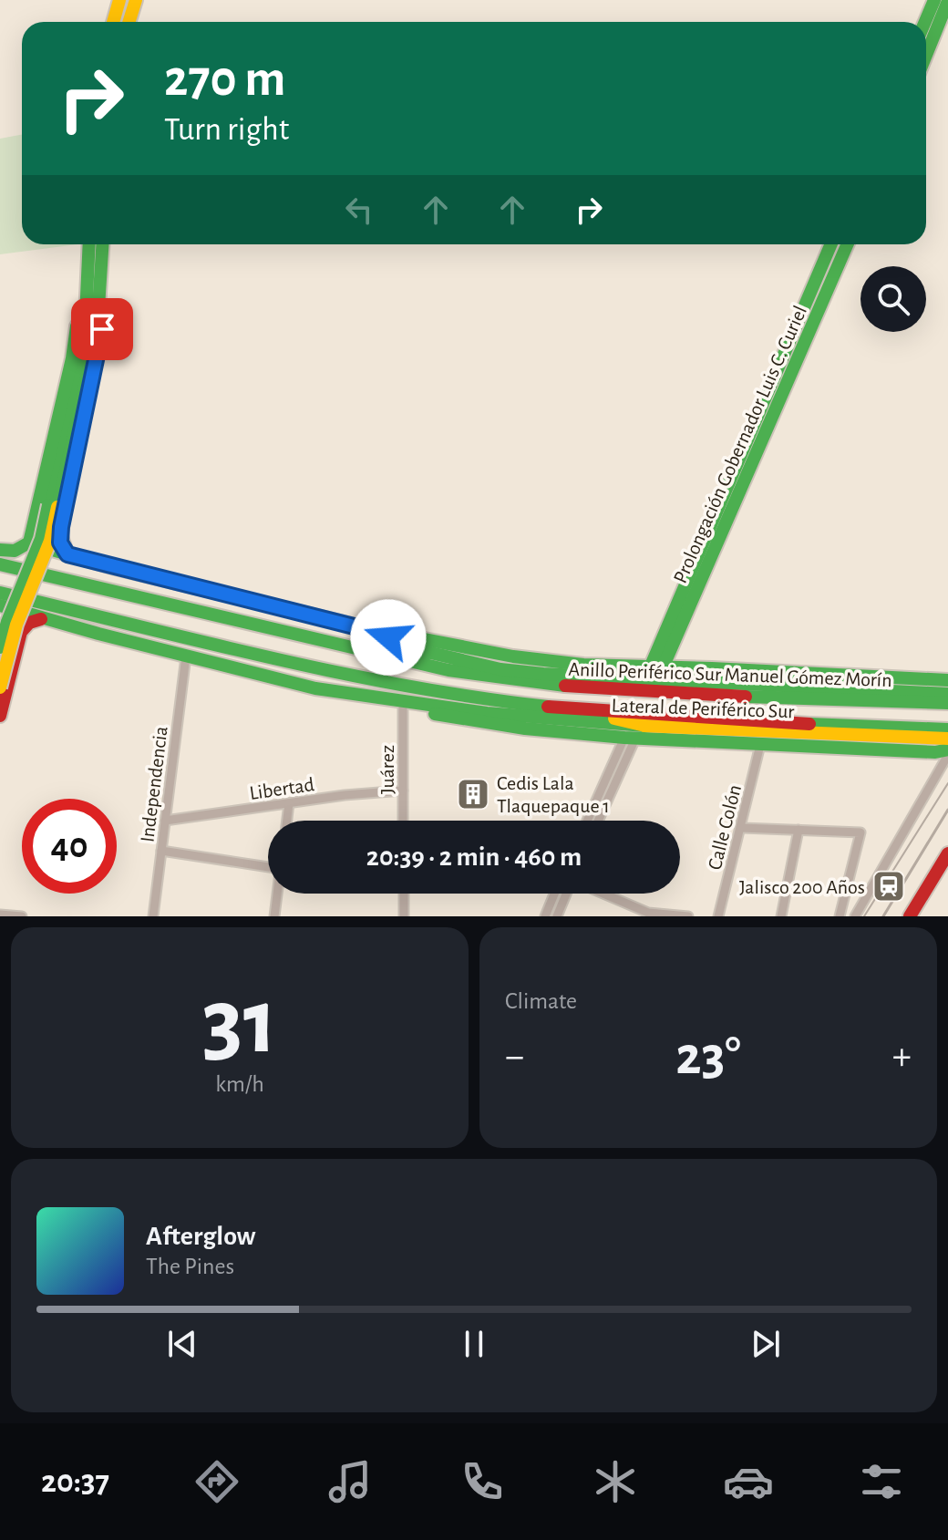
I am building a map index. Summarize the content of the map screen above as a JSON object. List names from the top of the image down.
{
  "streets": {
    "main road": ["Prolongación Gobernador Luis C. Curiel", "Anillo Periférico Sur Manuel Gómez Morín", "Lateral de Periférico Sur"],
    "street": [
      "Juárez",
      "Independencia",
      "Libertad",
      "Calle Colón"
    ]
  },
  "crossings": [
    ["Anillo Periférico Sur Manuel Gómez Morín", "Lateral de Periférico Sur"],
    ["Juárez", "Libertad"],
    ["Independencia", "Libertad"]
  ],
  "places": {
    "building": ["Cedis Lala Tlaquepaque 1"],
    "station": ["Jalisco 200 Años"]
  },
  "page": {
    "turn": ["270 m", "Turn right"],
    "limit": "40",
    "trip": "20:39 · 2 min · 460 m",
    "tile": [
      ["31", "km/h"],
      "Climate"
    ],
    "heat": ["−", "23°", "+"],
    "song": ["Afterglow", "The Pines"],
    "tabs": "20:37"
  }
}
